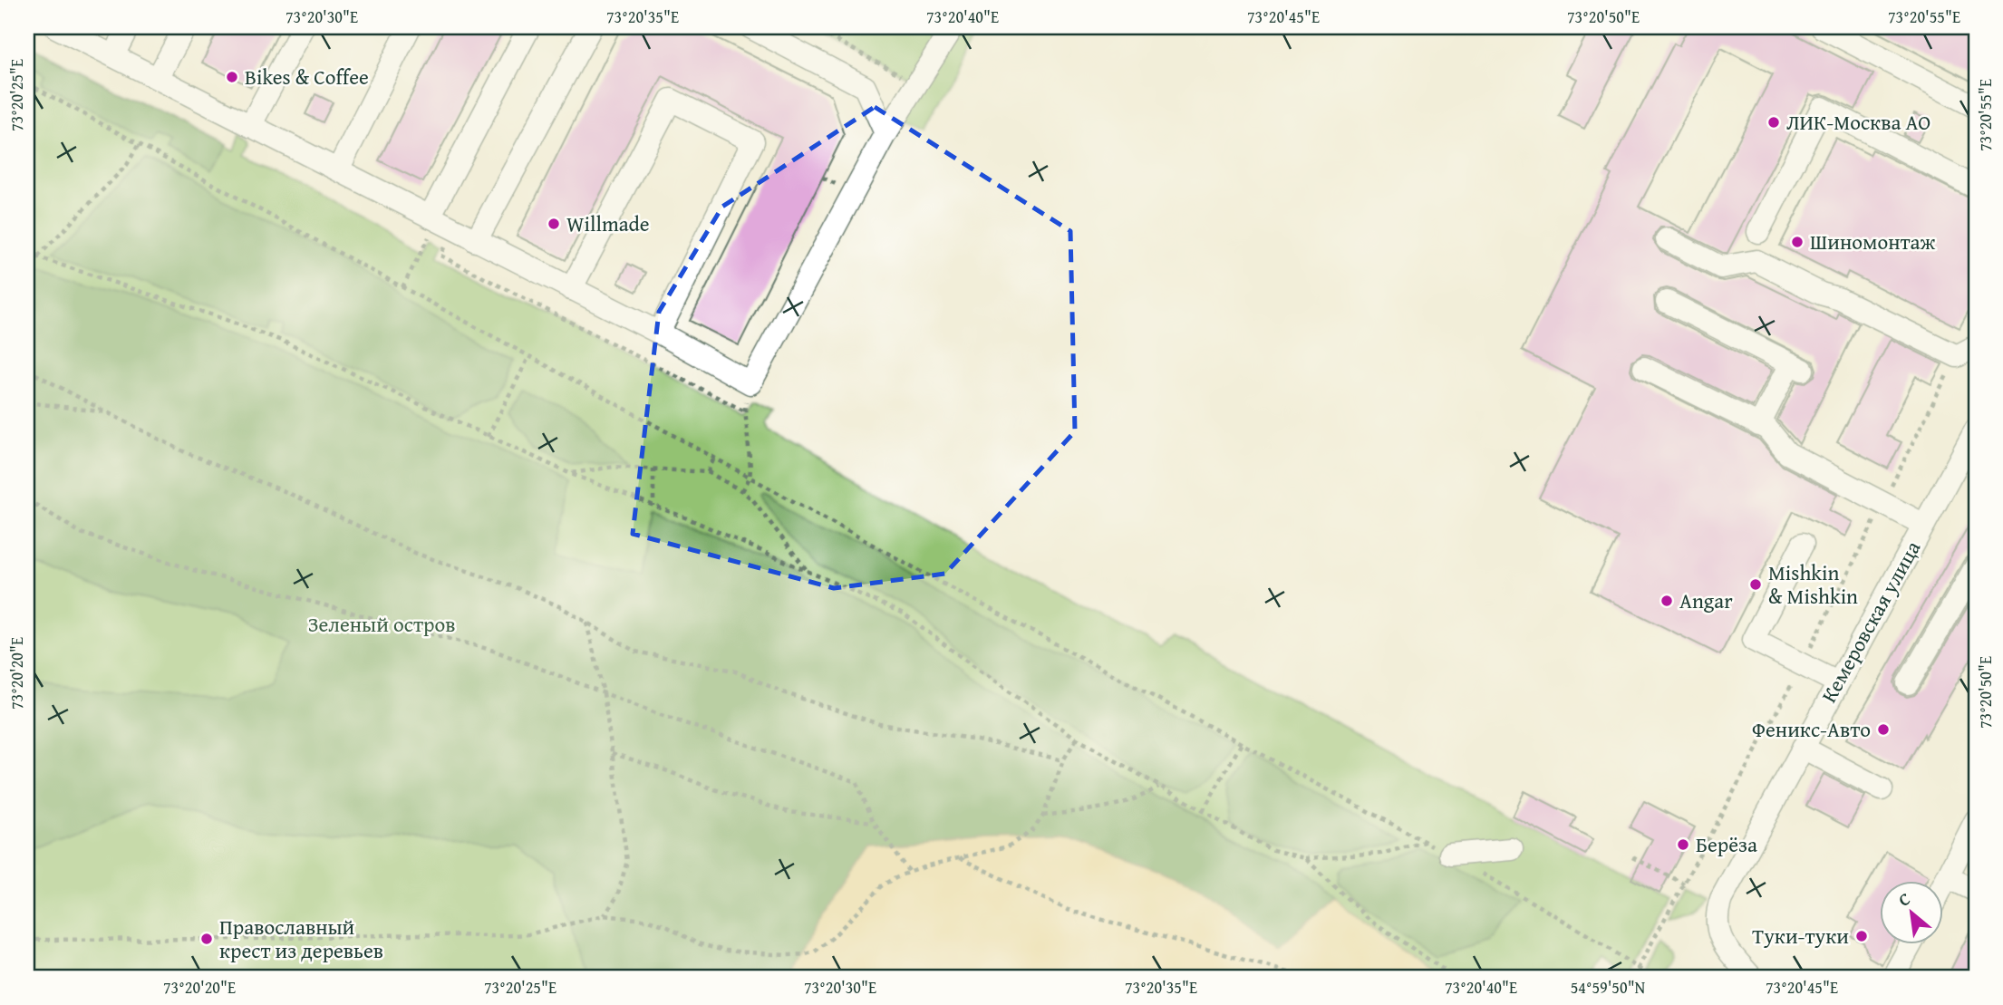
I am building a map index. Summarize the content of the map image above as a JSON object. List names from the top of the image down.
{
  "streets": {
    "street": ["Кемеровская улица"]
  },
  "parks": ["Зеленый остров"],
  "places": [
    "Bikes & Coffee",
    "ЛИК-Москва АО",
    "Willmade",
    "Шиномонтаж",
    "Mishkin & Mishkin",
    "Angar",
    "Феникс-Авто",
    "Берёза",
    "Туки-туки",
    "Православный крест из деревьев"
  ],
  "north": "top left",
  "coordinates": [
    "73°20'30\"E",
    "73°20'35\"E",
    "73°20'40\"E",
    "73°20'45\"E",
    "73°20'50\"E",
    "73°20'55\"E",
    "73°20'25\"E",
    "73°20'20\"E",
    "54°59'50\"N"
  ]
}
